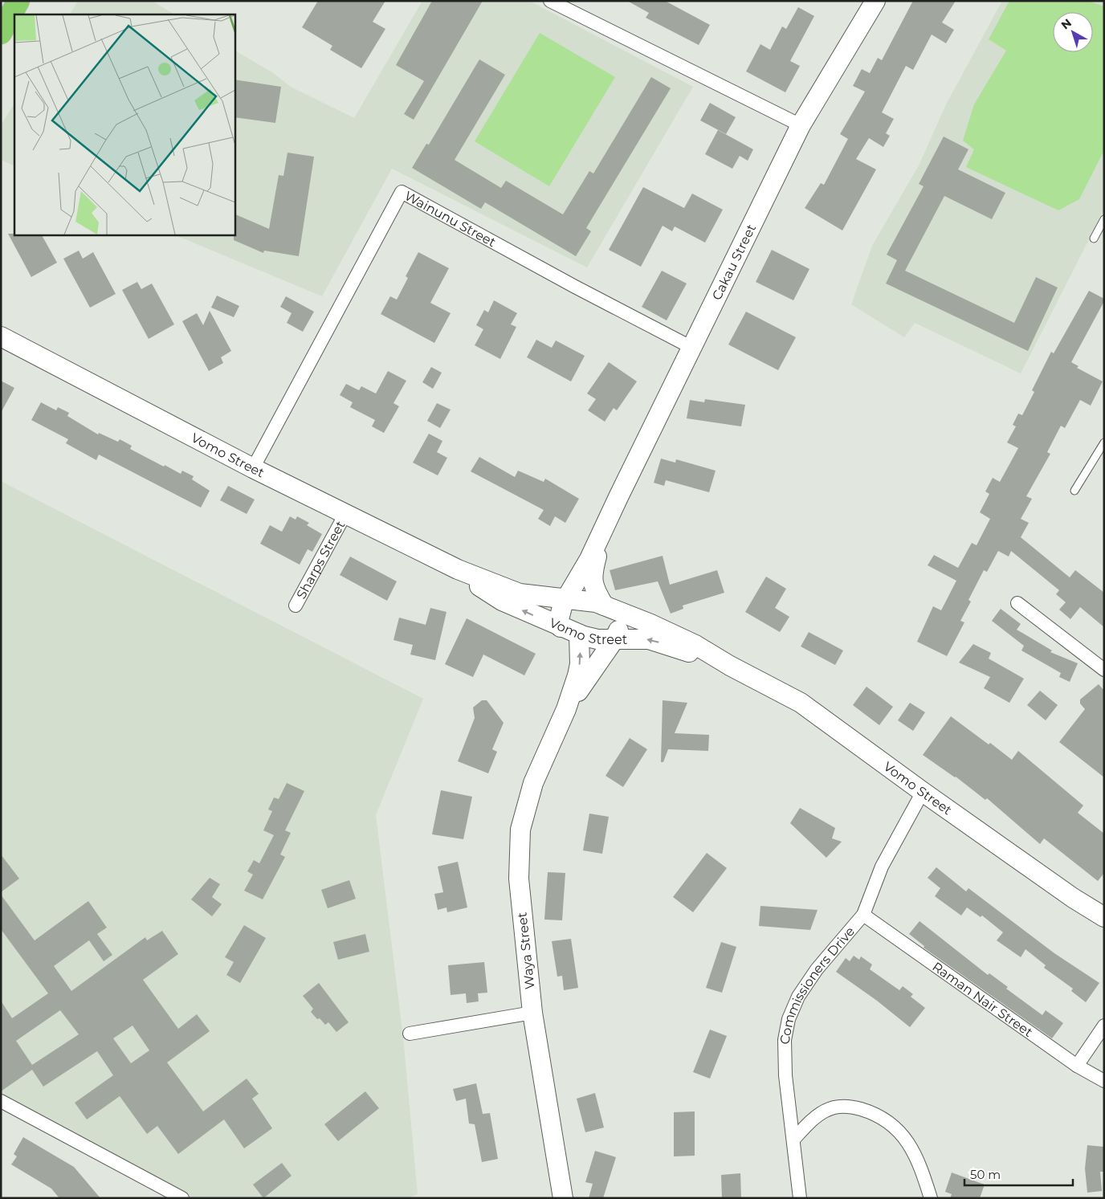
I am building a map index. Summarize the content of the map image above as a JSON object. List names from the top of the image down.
{
  "streets": {
    "main road": ["Cakau Street", "Vomo Street", "Waya Street"],
    "street": [
      "Wainunu Street",
      "Sharps Street",
      "Commissioners Drive",
      "Raman Nair Street"
    ]
  },
  "crossings": [
    ["Wainunu Street", "Cakau Street"],
    ["Wainunu Street", "Vomo Street"],
    ["Cakau Street", "Vomo Street"],
    ["Vomo Street", "Sharps Street"],
    ["Vomo Street", "Waya Street"],
    ["Vomo Street", "Commissioners Drive"],
    ["Commissioners Drive", "Raman Nair Street"]
  ],
  "scale_bar": "50 m",
  "north": "top left"
}
